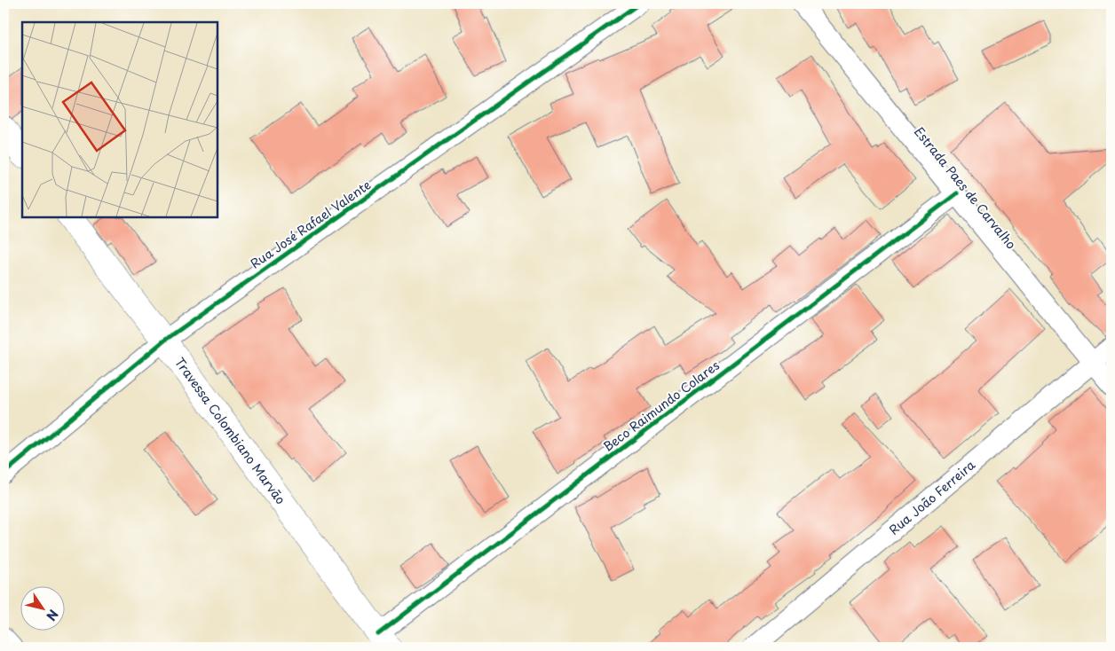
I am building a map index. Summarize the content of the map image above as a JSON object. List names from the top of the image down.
{
  "streets": {
    "main road": ["Travessa Colombiano Marvão"],
    "street": [
      "Estrada Paes de Carvalho",
      "Rua José Rafael Valente",
      "Beco Raimundo Colares",
      "Rua João Ferreira"
    ]
  },
  "crossings": [
    ["Estrada Paes de Carvalho", "Beco Raimundo Colares"],
    ["Estrada Paes de Carvalho", "Rua João Ferreira"],
    ["Rua José Rafael Valente", "Travessa Colombiano Marvão"],
    ["Beco Raimundo Colares", "Travessa Colombiano Marvão"]
  ],
  "north": "bottom right"
}
